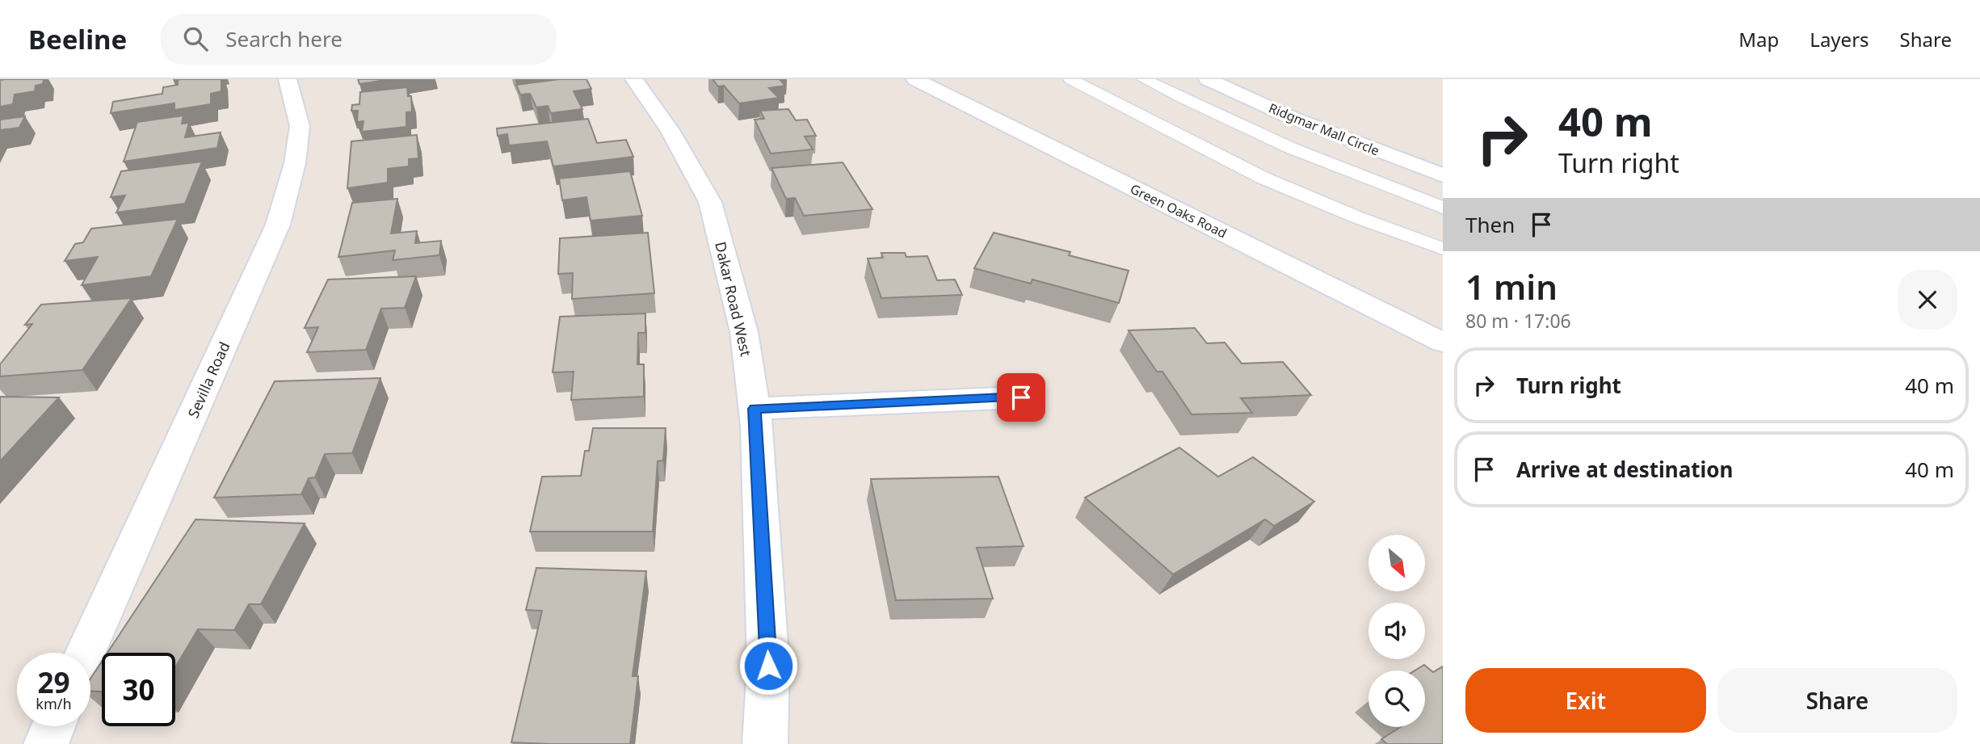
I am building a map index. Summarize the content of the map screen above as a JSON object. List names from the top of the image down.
{
  "streets": {
    "street": [
      "Ridgmar Mall Circle",
      "Green Oaks Road",
      "Dakar Road West",
      "Sevilla Road"
    ]
  },
  "north": "bottom right",
  "page": {
    "header": "Beeline",
    "search": "Search here",
    "nav": ["Map", "Layers", "Share"],
    "turn": ["40 m", "Turn right"],
    "then": "Then",
    "heading": ["1 min", "80 m · 17:06"],
    "list": [
      {
        "name": "Turn right",
        "value": "40 m"
      },
      {
        "name": "Arrive at destination",
        "value": "40 m"
      }
    ],
    "speed": "29 km/h",
    "limit": "30",
    "buttons": ["Exit", "Share"]
  }
}
